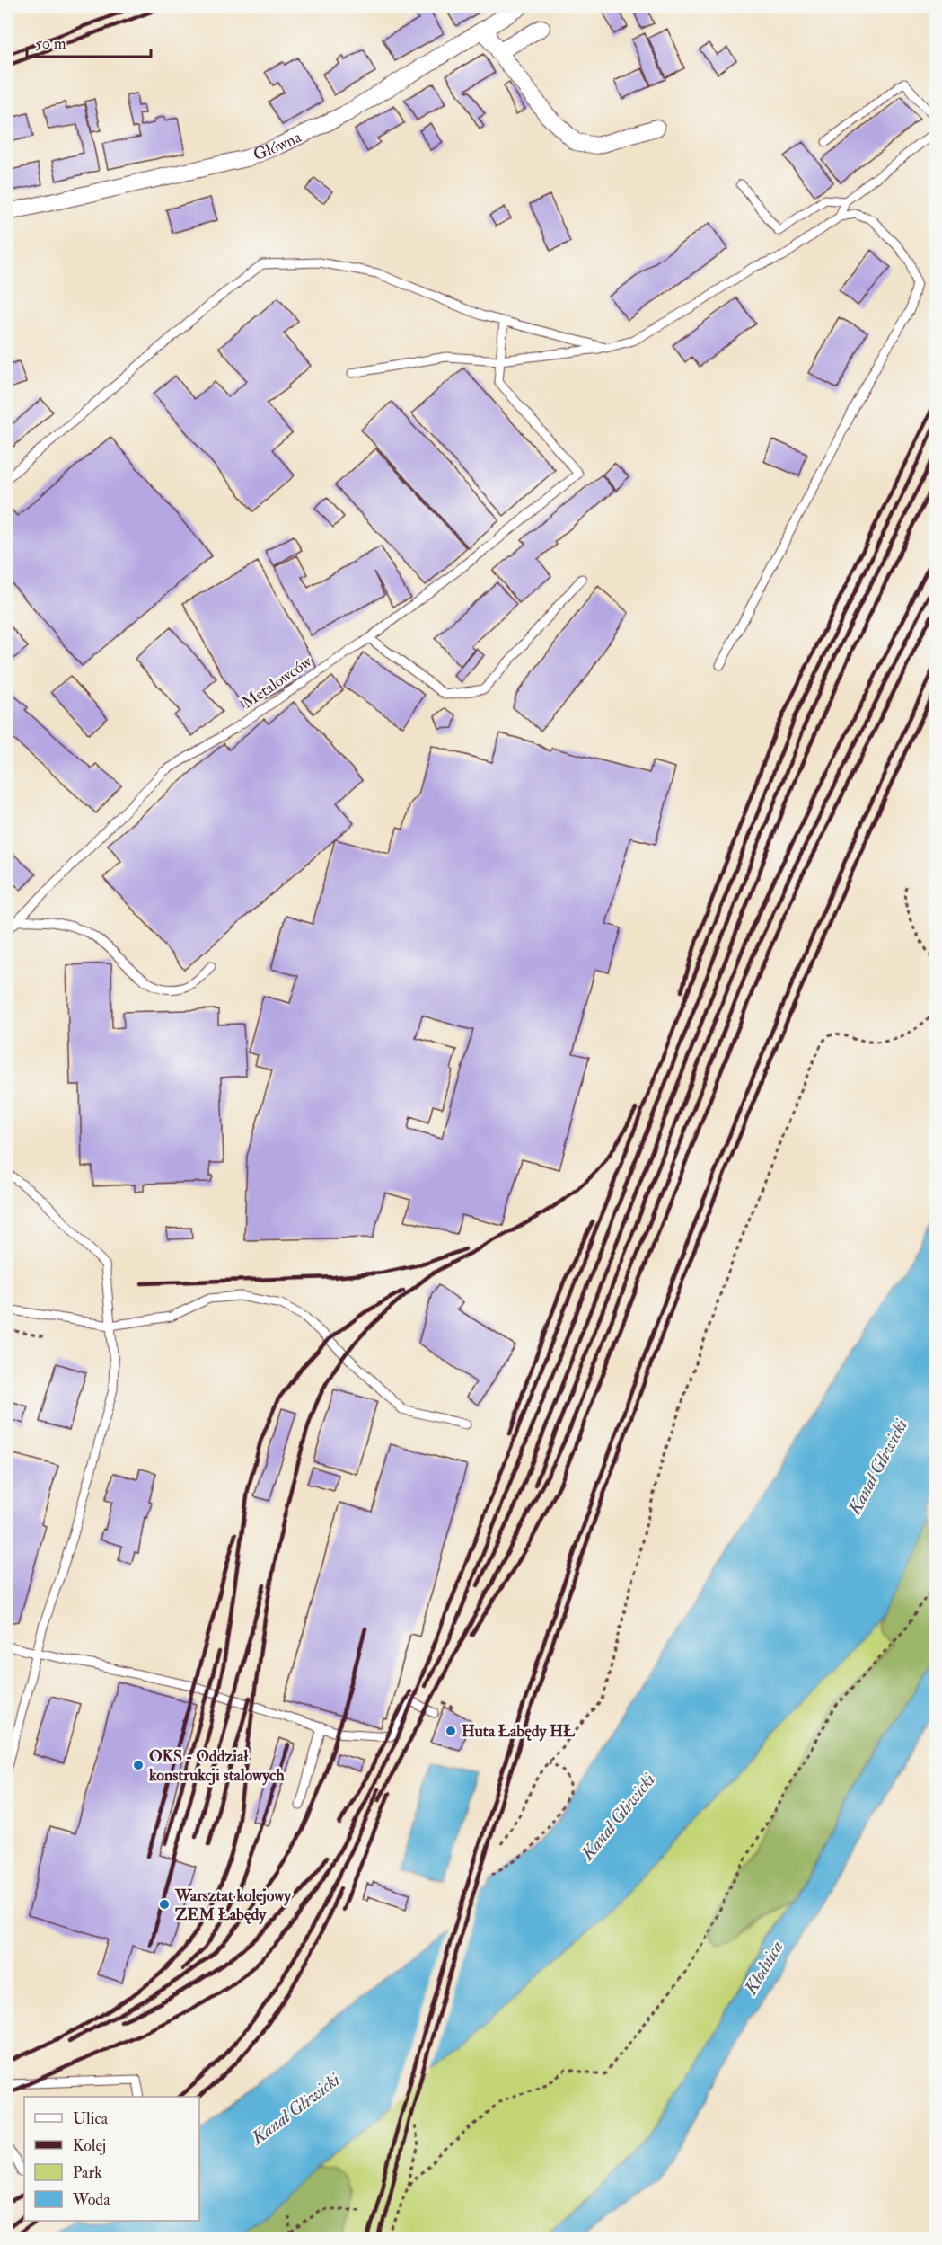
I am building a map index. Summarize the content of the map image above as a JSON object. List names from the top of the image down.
{
  "streets": {
    "street": ["Główna"],
    "lane": ["Metalowców"]
  },
  "water": ["Kanał Gliwicki", "Kłodnica"],
  "places": ["Huta Łabędy HŁ", "OKS - Oddział konstrukcji stalowych", "Warsztat kolejowy ZEM Łabędy"],
  "legend": [
    "Ulica",
    "Kolej",
    "Park",
    "Woda"
  ],
  "scale_bar": "50 m"
}
